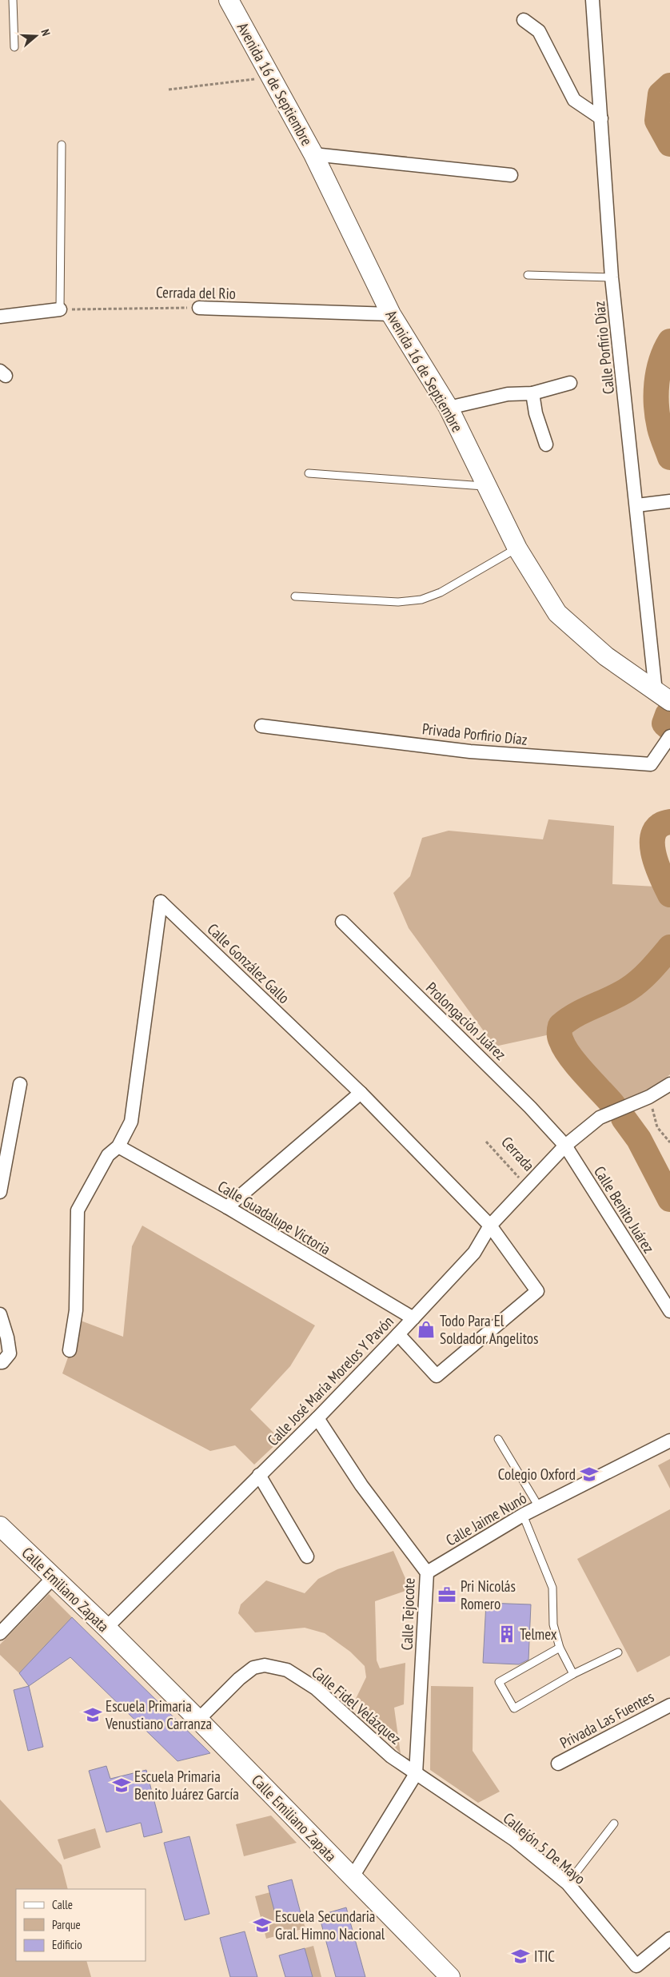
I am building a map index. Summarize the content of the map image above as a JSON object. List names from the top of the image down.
{
  "streets": {
    "main road": ["Avenida 16 de Septiembre", "Calle Emiliano Zapata"],
    "street": [
      "Cerrada del Rio",
      "Calle Porfirio Díaz",
      "Privada Porfirio Díaz",
      "Calle González Gallo",
      "Prolongación Juárez",
      "Calle Benito Juárez",
      "Calle Guadalupe Victoria",
      "Calle José María Morelos Y Pavón",
      "Calle Jaime Nunó",
      "Calle Tejocote",
      "Calle Fidel Velázquez",
      "Privada Las Fuentes",
      "Callejón 5 De Mayo"
    ],
    "path": ["Cerrada"]
  },
  "crossings": [
    ["Avenida 16 de Septiembre", "Cerrada del Rio"],
    ["Avenida 16 de Septiembre", "Calle Porfirio Díaz"],
    ["Calle González Gallo", "Calle Guadalupe Victoria"],
    ["Calle González Gallo", "Calle José María Morelos Y Pavón"],
    ["Prolongación Juárez", "Calle Benito Juárez"],
    ["Prolongación Juárez", "Calle José María Morelos Y Pavón"],
    ["Cerrada", "Calle José María Morelos Y Pavón"],
    ["Calle Benito Juárez", "Calle José María Morelos Y Pavón"],
    ["Calle Guadalupe Victoria", "Calle José María Morelos Y Pavón"],
    ["Calle José María Morelos Y Pavón", "Calle Emiliano Zapata"],
    ["Calle José María Morelos Y Pavón", "Calle Tejocote"],
    ["Calle Jaime Nunó", "Calle Tejocote"],
    ["Calle Emiliano Zapata", "Calle Fidel Velázquez"],
    ["Calle Tejocote", "Calle Fidel Velázquez"],
    ["Calle Tejocote", "Callejón 5 De Mayo"],
    ["Calle Fidel Velázquez", "Callejón 5 De Mayo"]
  ],
  "places": {
    "shop": ["Todo Para El Soldador Angelitos"],
    "school or university": [
      "Colegio Oxford",
      "Escuela Primaria Venustiano Carranza",
      "Escuela Primaria Benito Juárez García",
      "Escuela Secundaria Gral. Himno Nacional",
      "ITIC"
    ],
    "office": ["Pri Nicolás Romero"],
    "building": ["Telmex"]
  },
  "legend": ["Calle", "Parque", "Edificio"],
  "north": "right"
}
